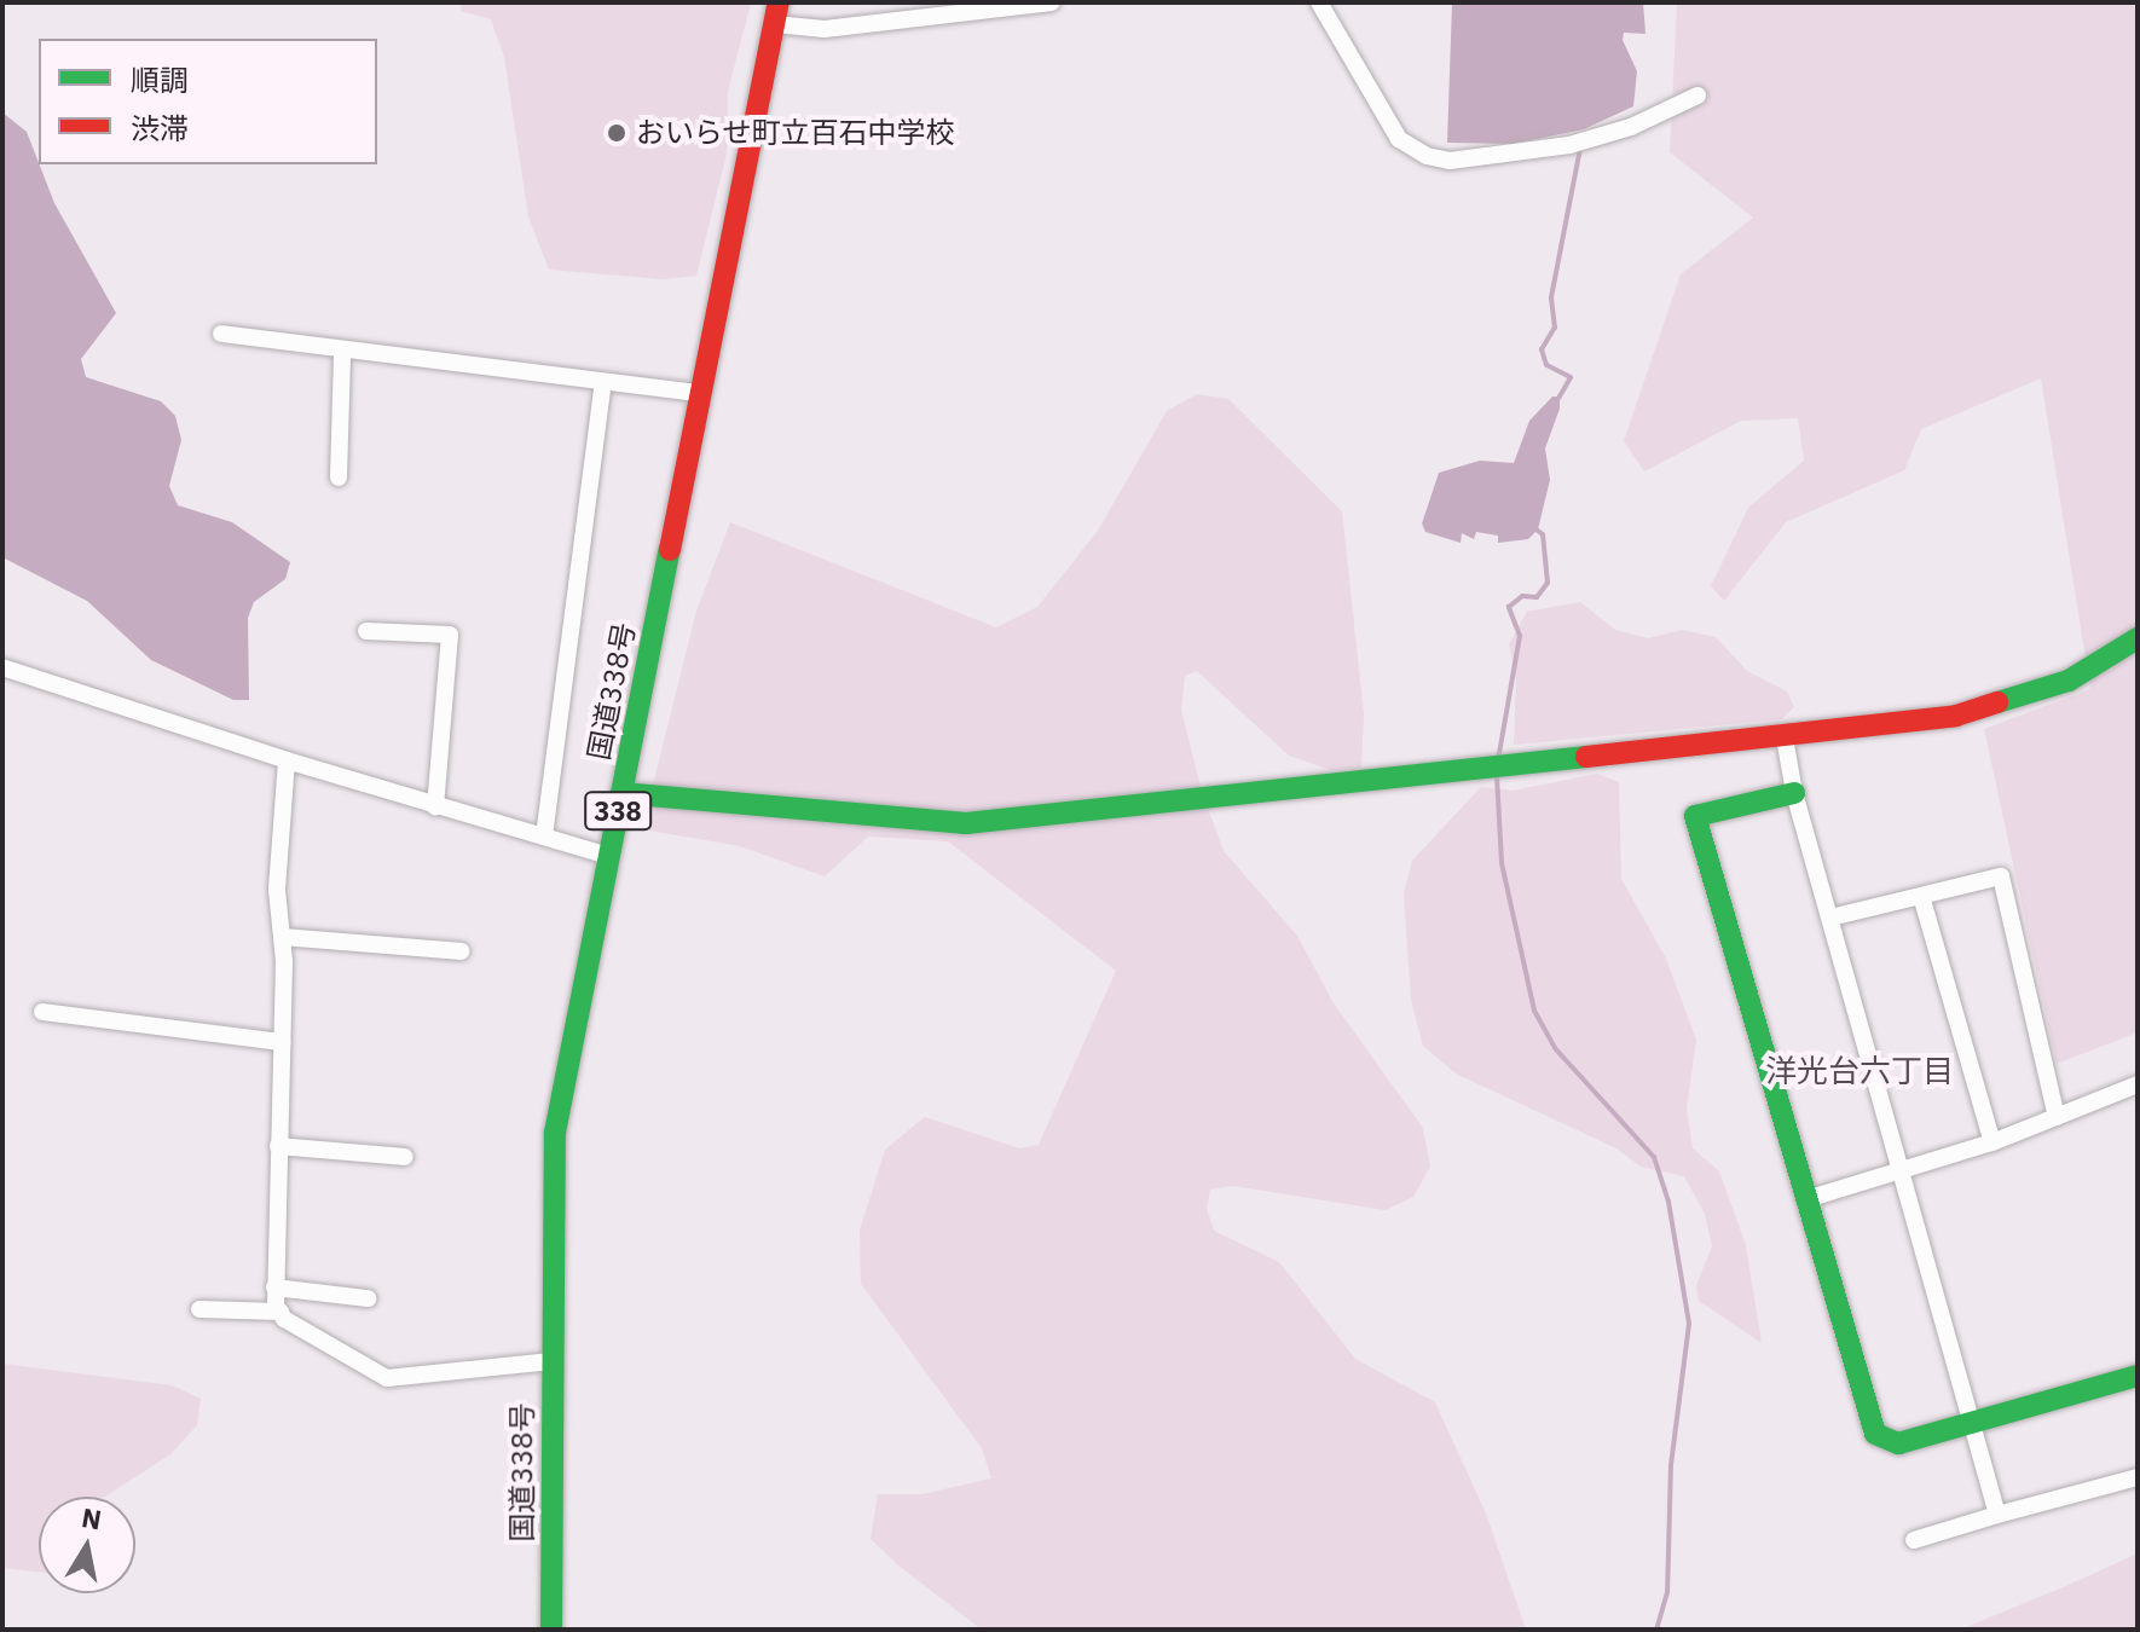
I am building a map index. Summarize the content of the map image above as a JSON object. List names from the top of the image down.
{
  "streets": {
    "main road": ["国道338号", "338"]
  },
  "districts": ["洋光台六丁目"],
  "places": ["おいらせ町立百石中学校"],
  "legend": ["順調", "渋滞"],
  "north": "top"
}
